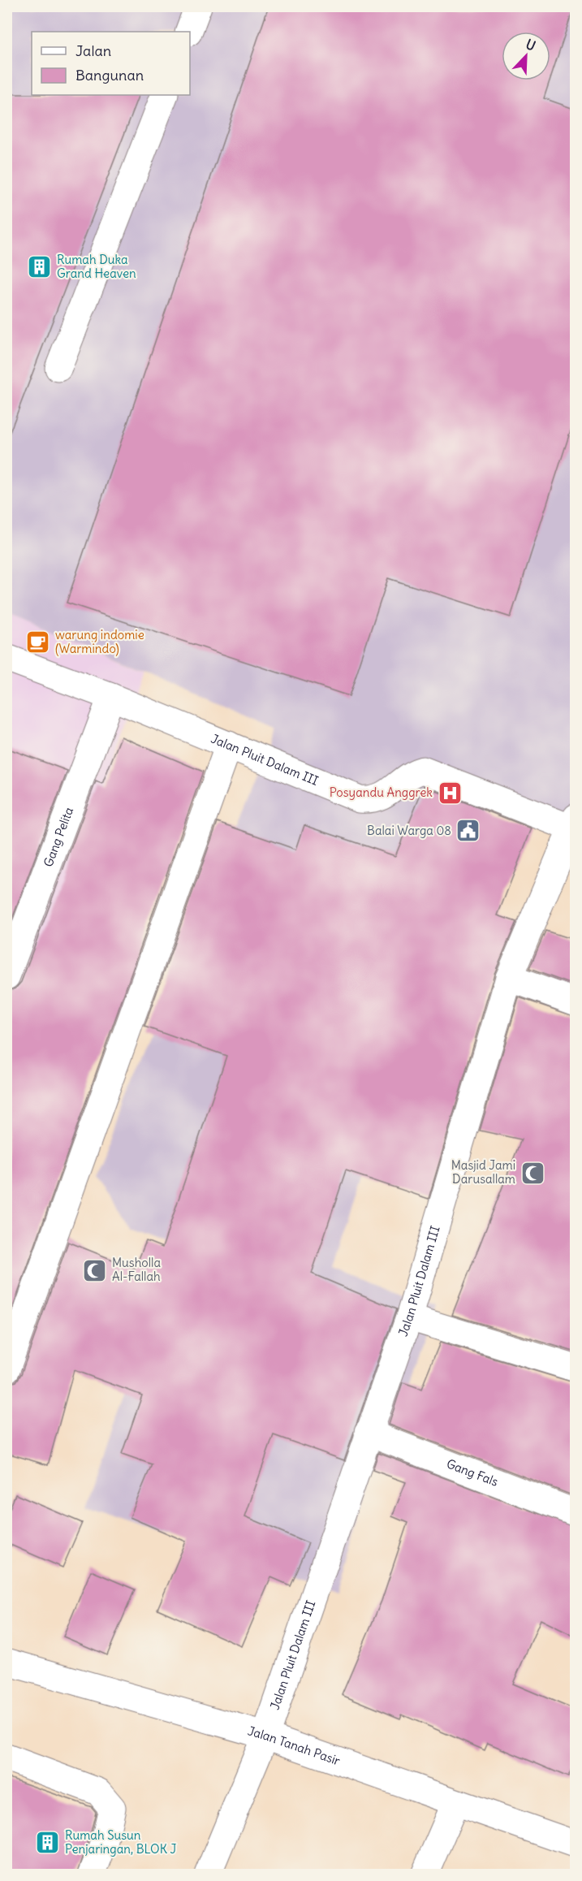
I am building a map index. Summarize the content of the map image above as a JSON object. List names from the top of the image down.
{
  "streets": {
    "street": [
      "Jalan Pluit Dalam III",
      "Gang Pelita",
      "Gang Fals",
      "Jalan Tanah Pasir"
    ]
  },
  "crossings": [
    ["Jalan Pluit Dalam III", "Gang Pelita"],
    ["Jalan Pluit Dalam III", "Gang Fals"],
    ["Jalan Pluit Dalam III", "Jalan Tanah Pasir"]
  ],
  "places": {
    "building": ["Rumah Duka Grand Heaven", "Rumah Susun Penjaringan, BLOK J"],
    "cafe": ["warung indomie (Warmindo)"],
    "hospital": ["Posyandu Anggrek"],
    "public building": ["Balai Warga 08"],
    "mosque": ["Masjid Jami Darusallam", "Musholla Al-Fallah"]
  },
  "legend": ["Jalan", "Bangunan"],
  "north": "top right"
}
